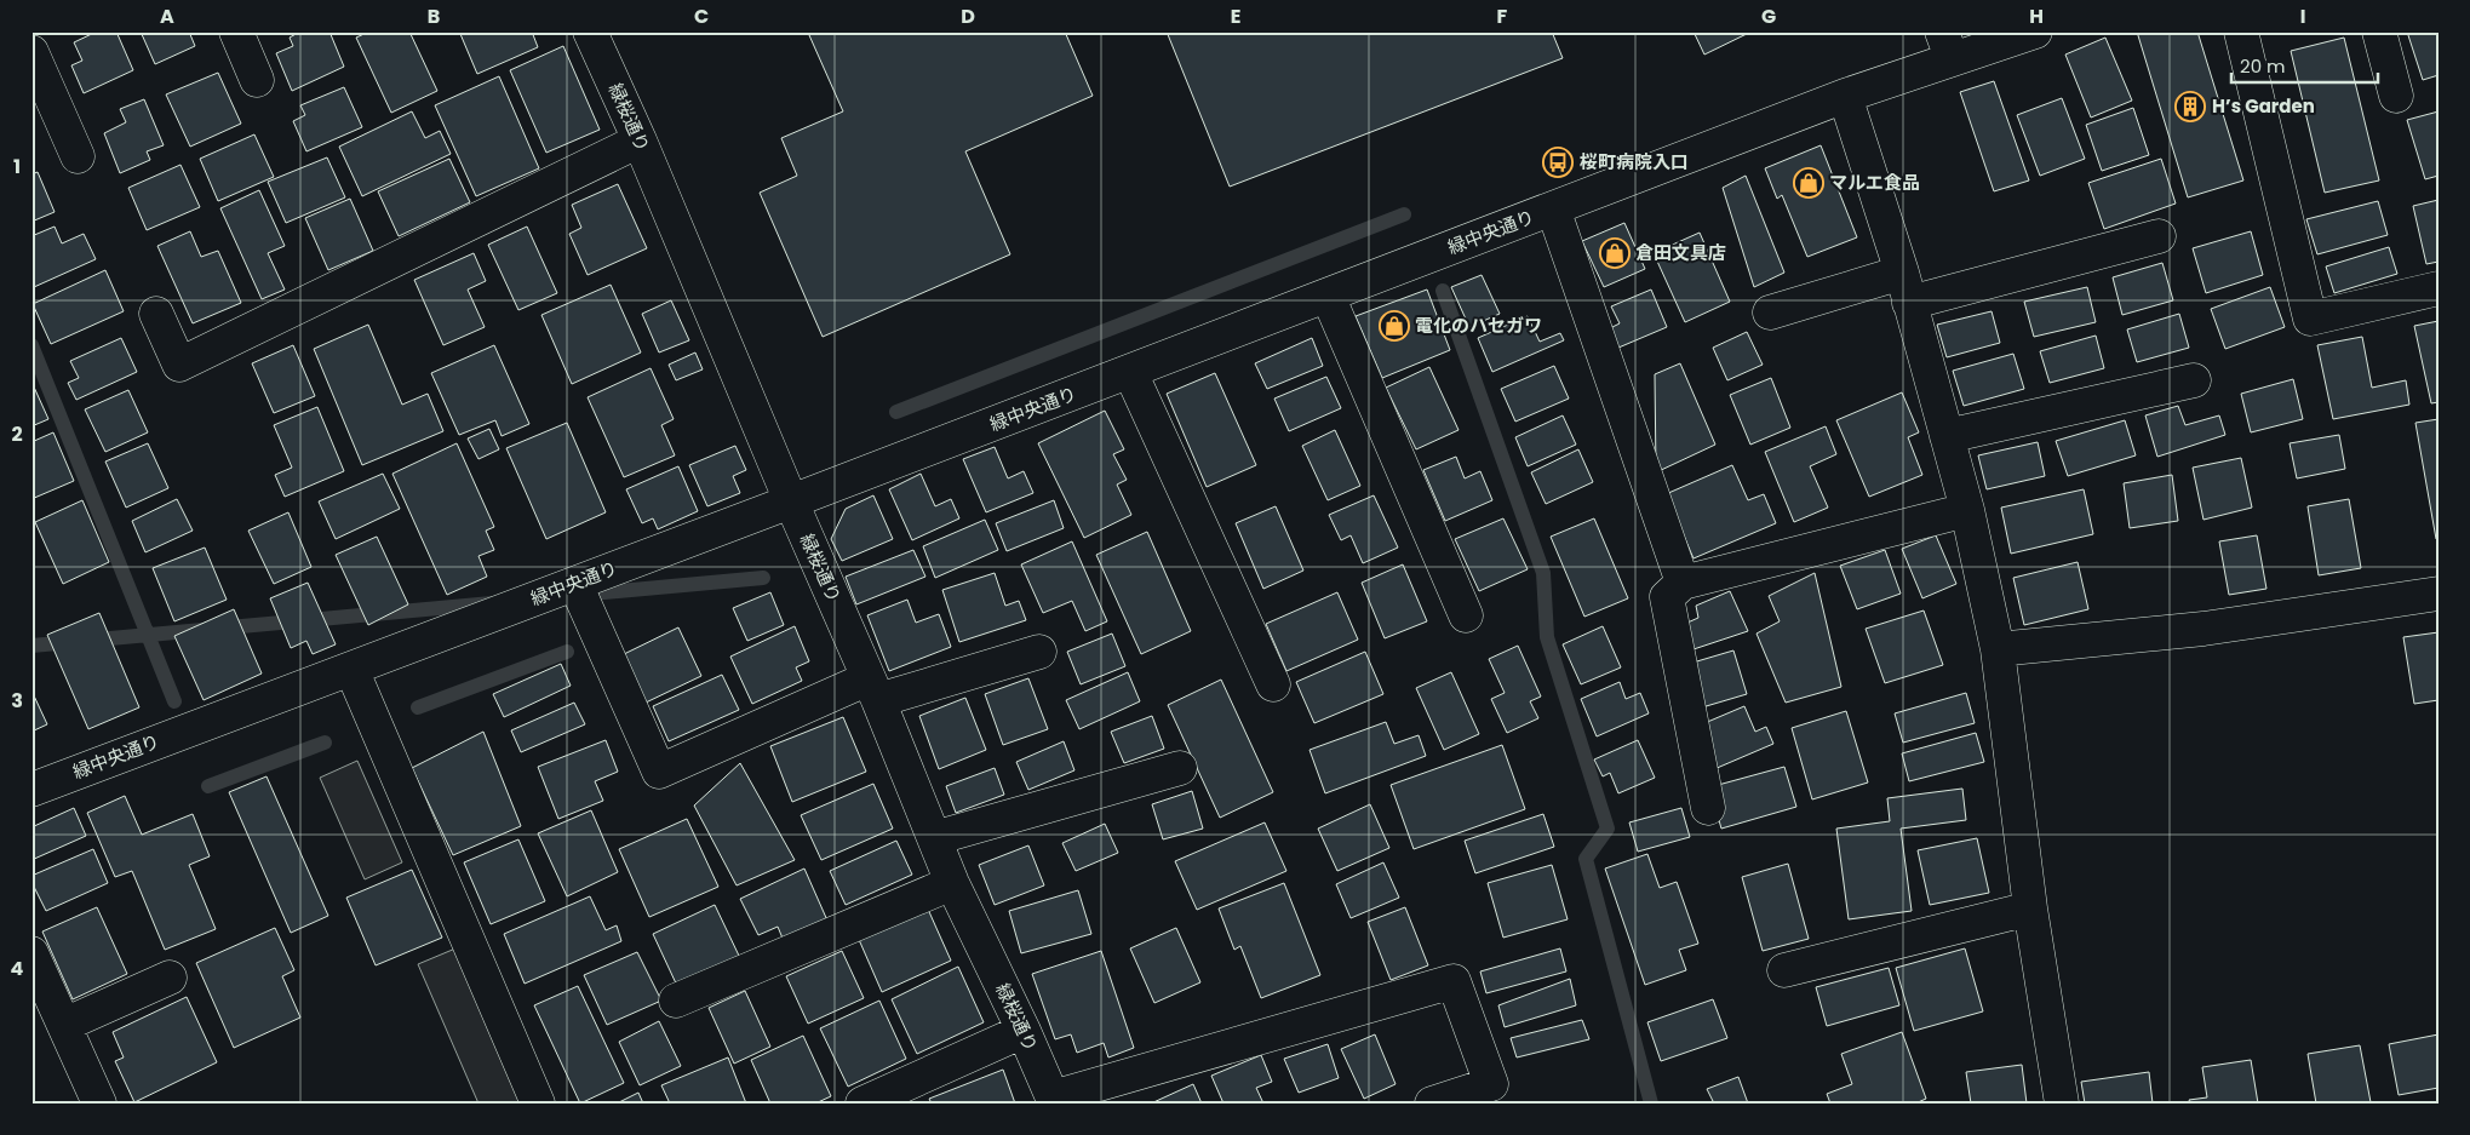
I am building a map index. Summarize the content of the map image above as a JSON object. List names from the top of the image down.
{
  "streets": {
    "street": ["緑桜通り", "緑中央通り"]
  },
  "crossings": [
    ["緑桜通り", "緑中央通り"]
  ],
  "places": {
    "building": ["H’s Garden"],
    "bus stop": ["桜町病院入口"],
    "shop": ["マルエ食品", "倉田文具店", "電化のハセガワ"]
  },
  "scale_bar": "20 m",
  "grid": {
    "columns": [
      "A",
      "B",
      "C",
      "D",
      "E",
      "F",
      "G",
      "H",
      "I"
    ],
    "rows": [
      "1",
      "2",
      "3",
      "4"
    ]
  }
}
